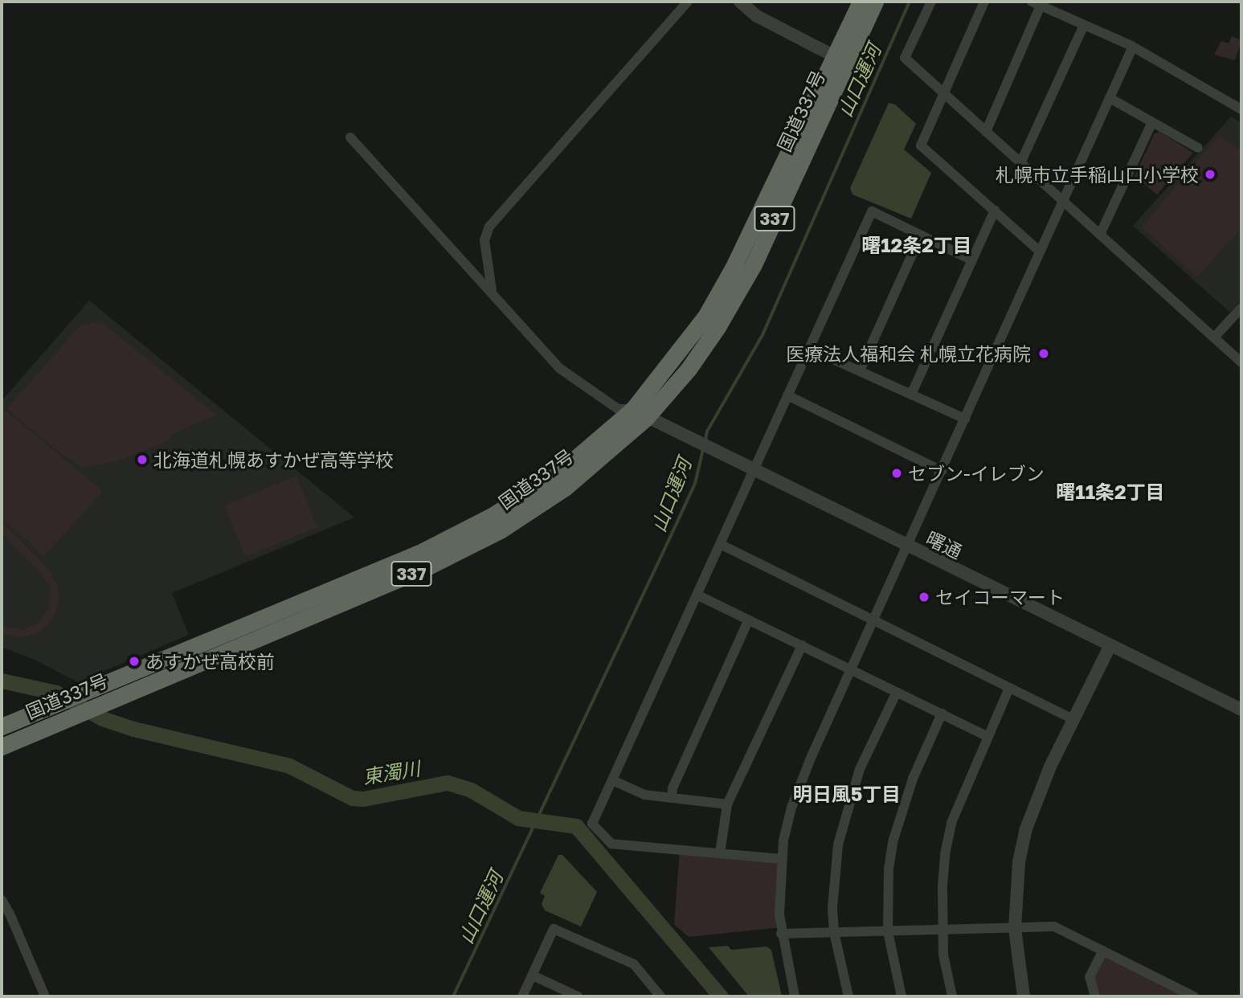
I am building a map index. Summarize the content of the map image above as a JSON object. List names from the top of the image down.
{
  "streets": {
    "highway": ["国道337号", "337"],
    "street": ["曙通"]
  },
  "crossings": [
    ["国道337号", "曙通"]
  ],
  "districts": ["曙12条2丁目", "曙11条2丁目", "明日風5丁目"],
  "water": ["山口運河", "東濁川"],
  "places": [
    "札幌市立手稲山口小学校",
    "医療法人福和会 札幌立花病院",
    "北海道札幌あすかぜ高等学校",
    "セブン-イレブン",
    "セイコーマート",
    "あすかぜ高校前"
  ]
}
